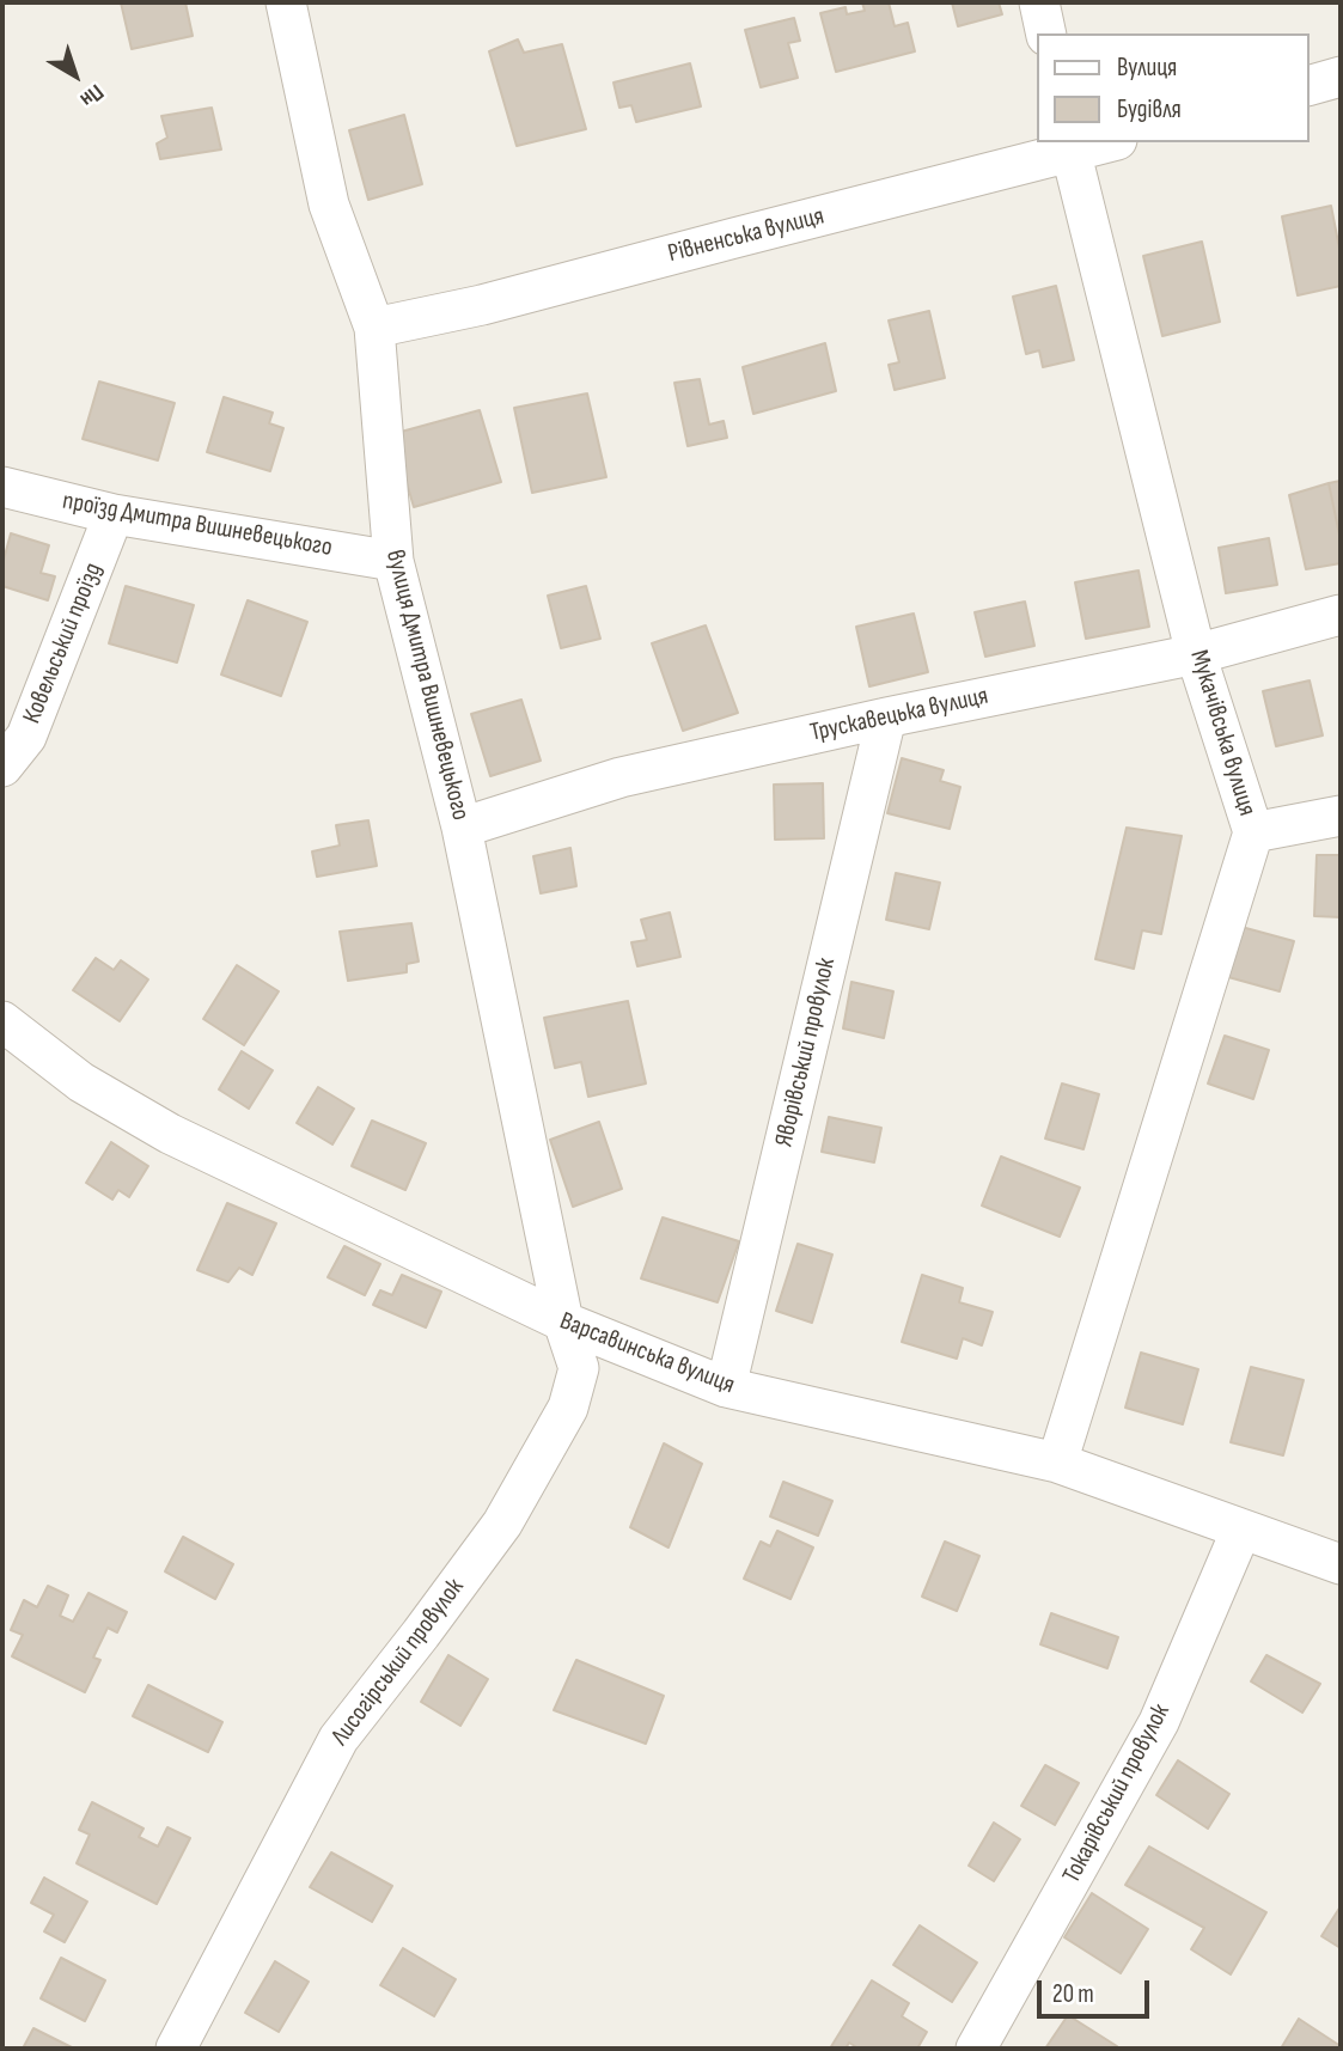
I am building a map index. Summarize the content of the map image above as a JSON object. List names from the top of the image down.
{
  "streets": {
    "street": [
      "Рівненська вулиця",
      "проїзд Дмитра Вишневецького",
      "Ковельський проїзд",
      "вулиця Дмитра Вишневецького",
      "Трускавецька вулиця",
      "Мукачівська вулиця",
      "Яворівський провулок",
      "Варсавинська вулиця",
      "Лисогірський провулок",
      "Токарівський провулок"
    ]
  },
  "crossings": [
    ["Рівненська вулиця", "вулиця Дмитра Вишневецького"],
    ["Рівненська вулиця", "Мукачівська вулиця"],
    ["проїзд Дмитра Вишневецького", "Ковельський проїзд"],
    ["проїзд Дмитра Вишневецького", "вулиця Дмитра Вишневецького"],
    ["вулиця Дмитра Вишневецького", "Трускавецька вулиця"],
    ["вулиця Дмитра Вишневецького", "Варсавинська вулиця"],
    ["вулиця Дмитра Вишневецького", "Лисогірський провулок"],
    ["Трускавецька вулиця", "Мукачівська вулиця"],
    ["Трускавецька вулиця", "Яворівський провулок"],
    ["Мукачівська вулиця", "Варсавинська вулиця"],
    ["Яворівський провулок", "Варсавинська вулиця"],
    ["Варсавинська вулиця", "Лисогірський провулок"],
    ["Варсавинська вулиця", "Токарівський провулок"]
  ],
  "legend": ["Вулиця", "Будівля"],
  "scale_bar": "20 m",
  "north": "bottom right"
}
